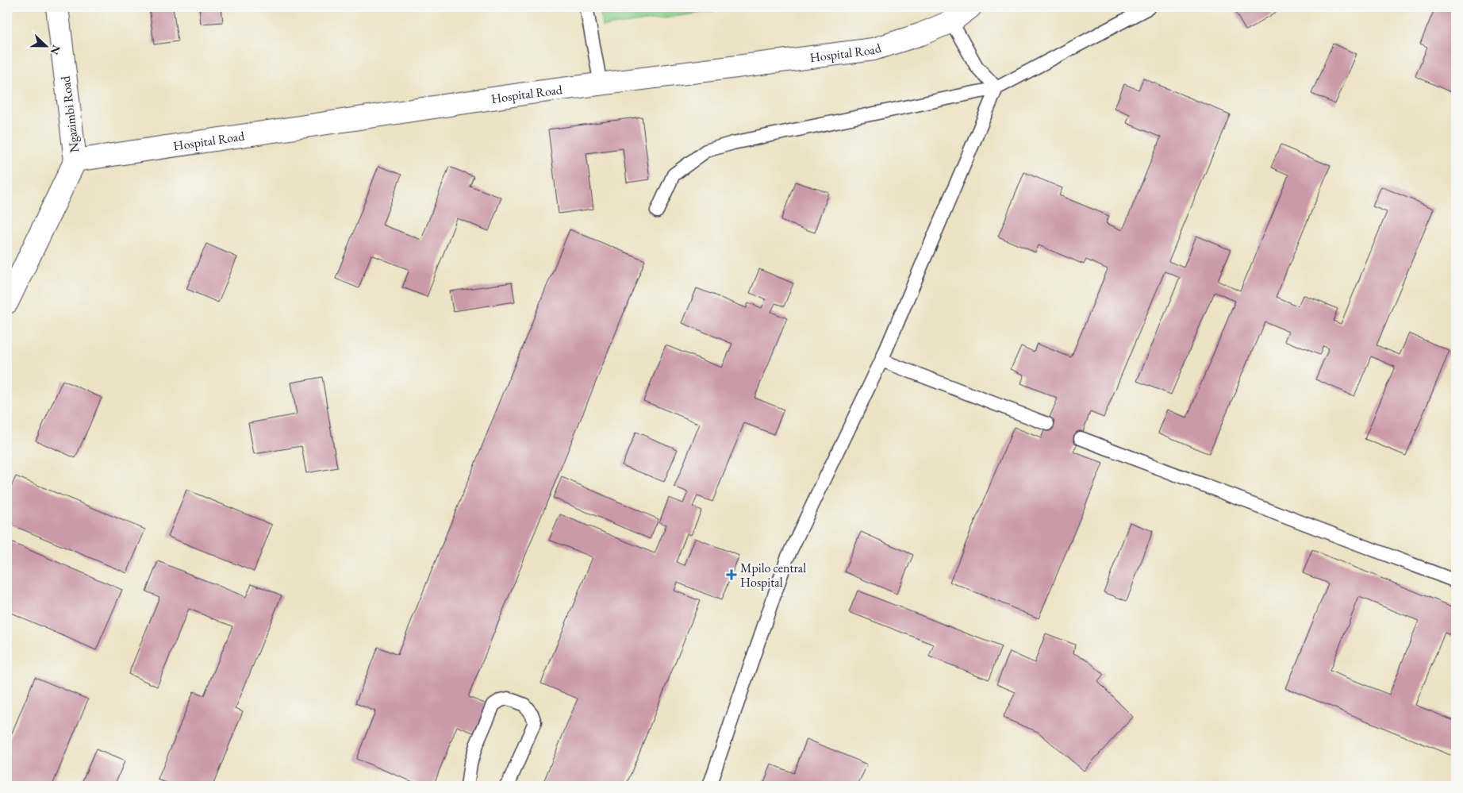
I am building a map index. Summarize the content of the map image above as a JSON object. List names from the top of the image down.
{
  "streets": {
    "street": ["Hospital Road", "Ngazimbi Road"]
  },
  "crossings": [
    ["Hospital Road", "Ngazimbi Road"]
  ],
  "places": {
    "health": ["Mpilo central Hospital"]
  },
  "north": "right"
}
